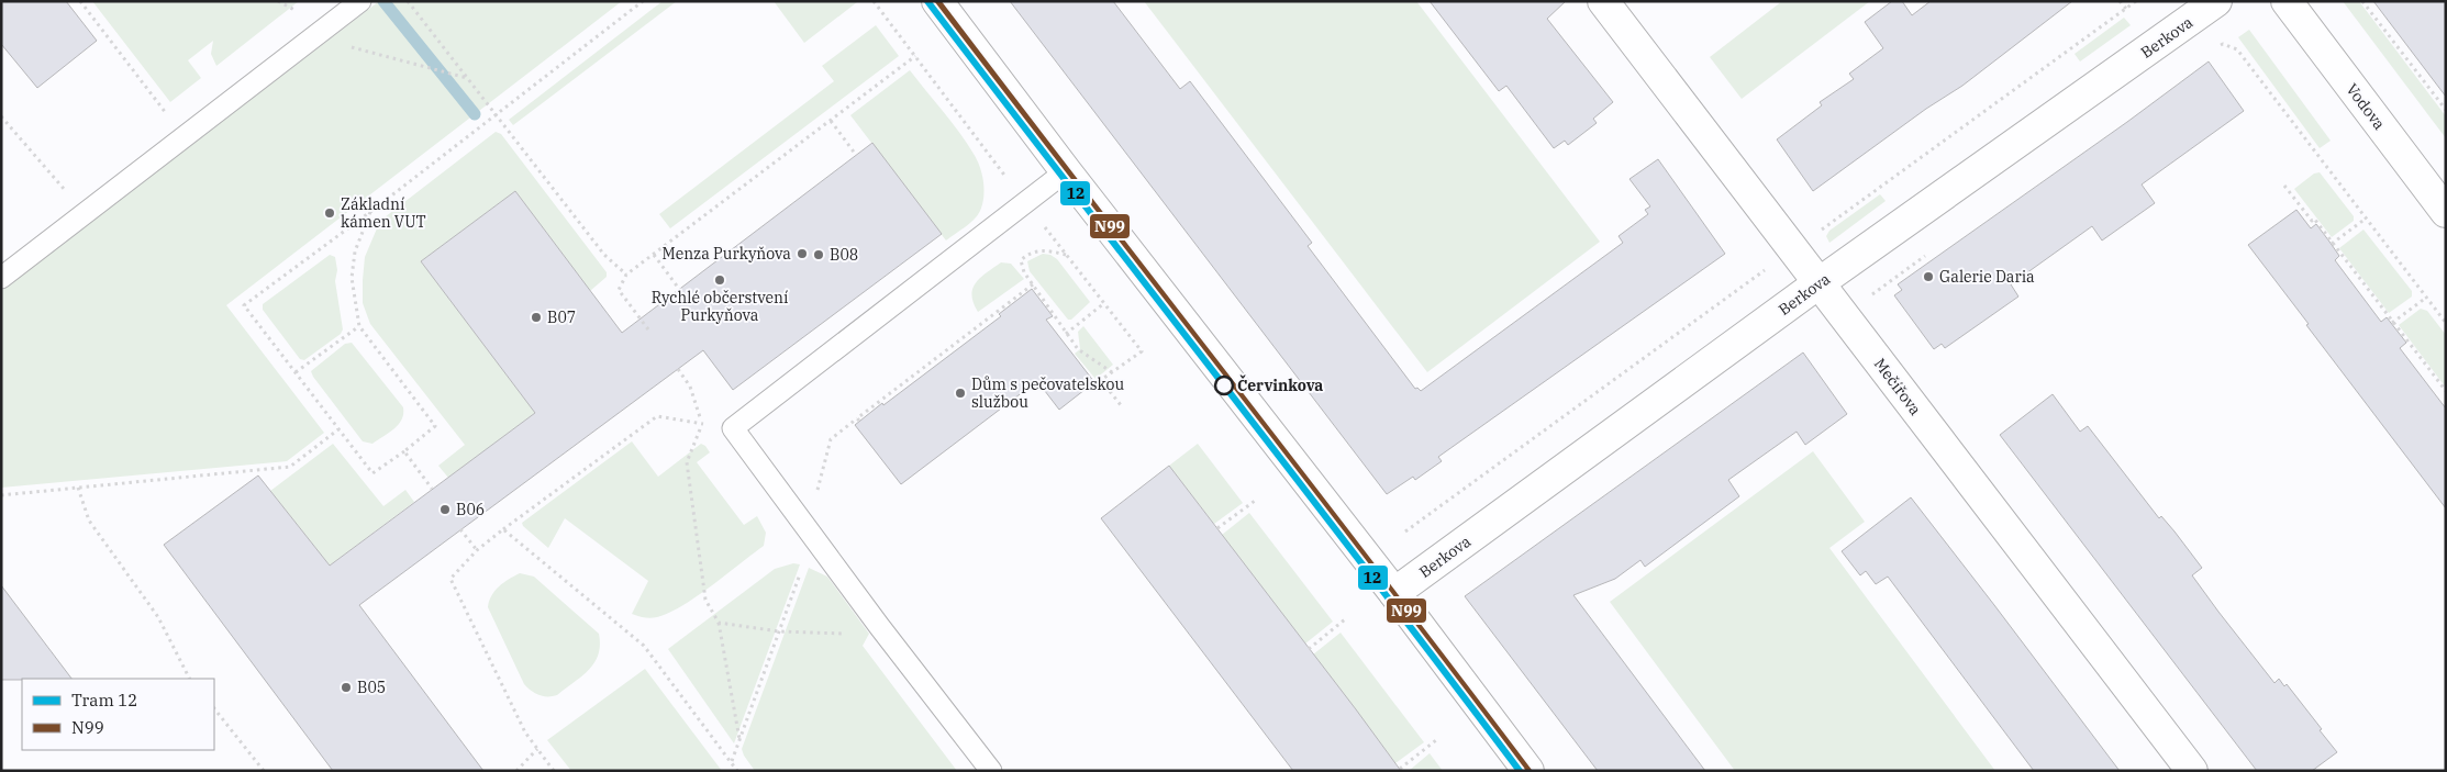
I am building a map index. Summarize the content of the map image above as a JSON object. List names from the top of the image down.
{
  "streets": {
    "street": ["Berkova", "Vodova", "Mečířova"]
  },
  "crossings": [
    ["Berkova", "Mečířova"]
  ],
  "places": [
    "Základní kámen VUT",
    "Menza Purkyňova",
    "B08",
    "Galerie Daria",
    "Rychlé občerstvení Purkyňova",
    "B07",
    "Červinkova",
    "Dům s pečovatelskou službou",
    "B06",
    "B05"
  ],
  "lines": ["tram line 12", "transit line N99"],
  "legend": ["Tram 12", "N99"]
}
